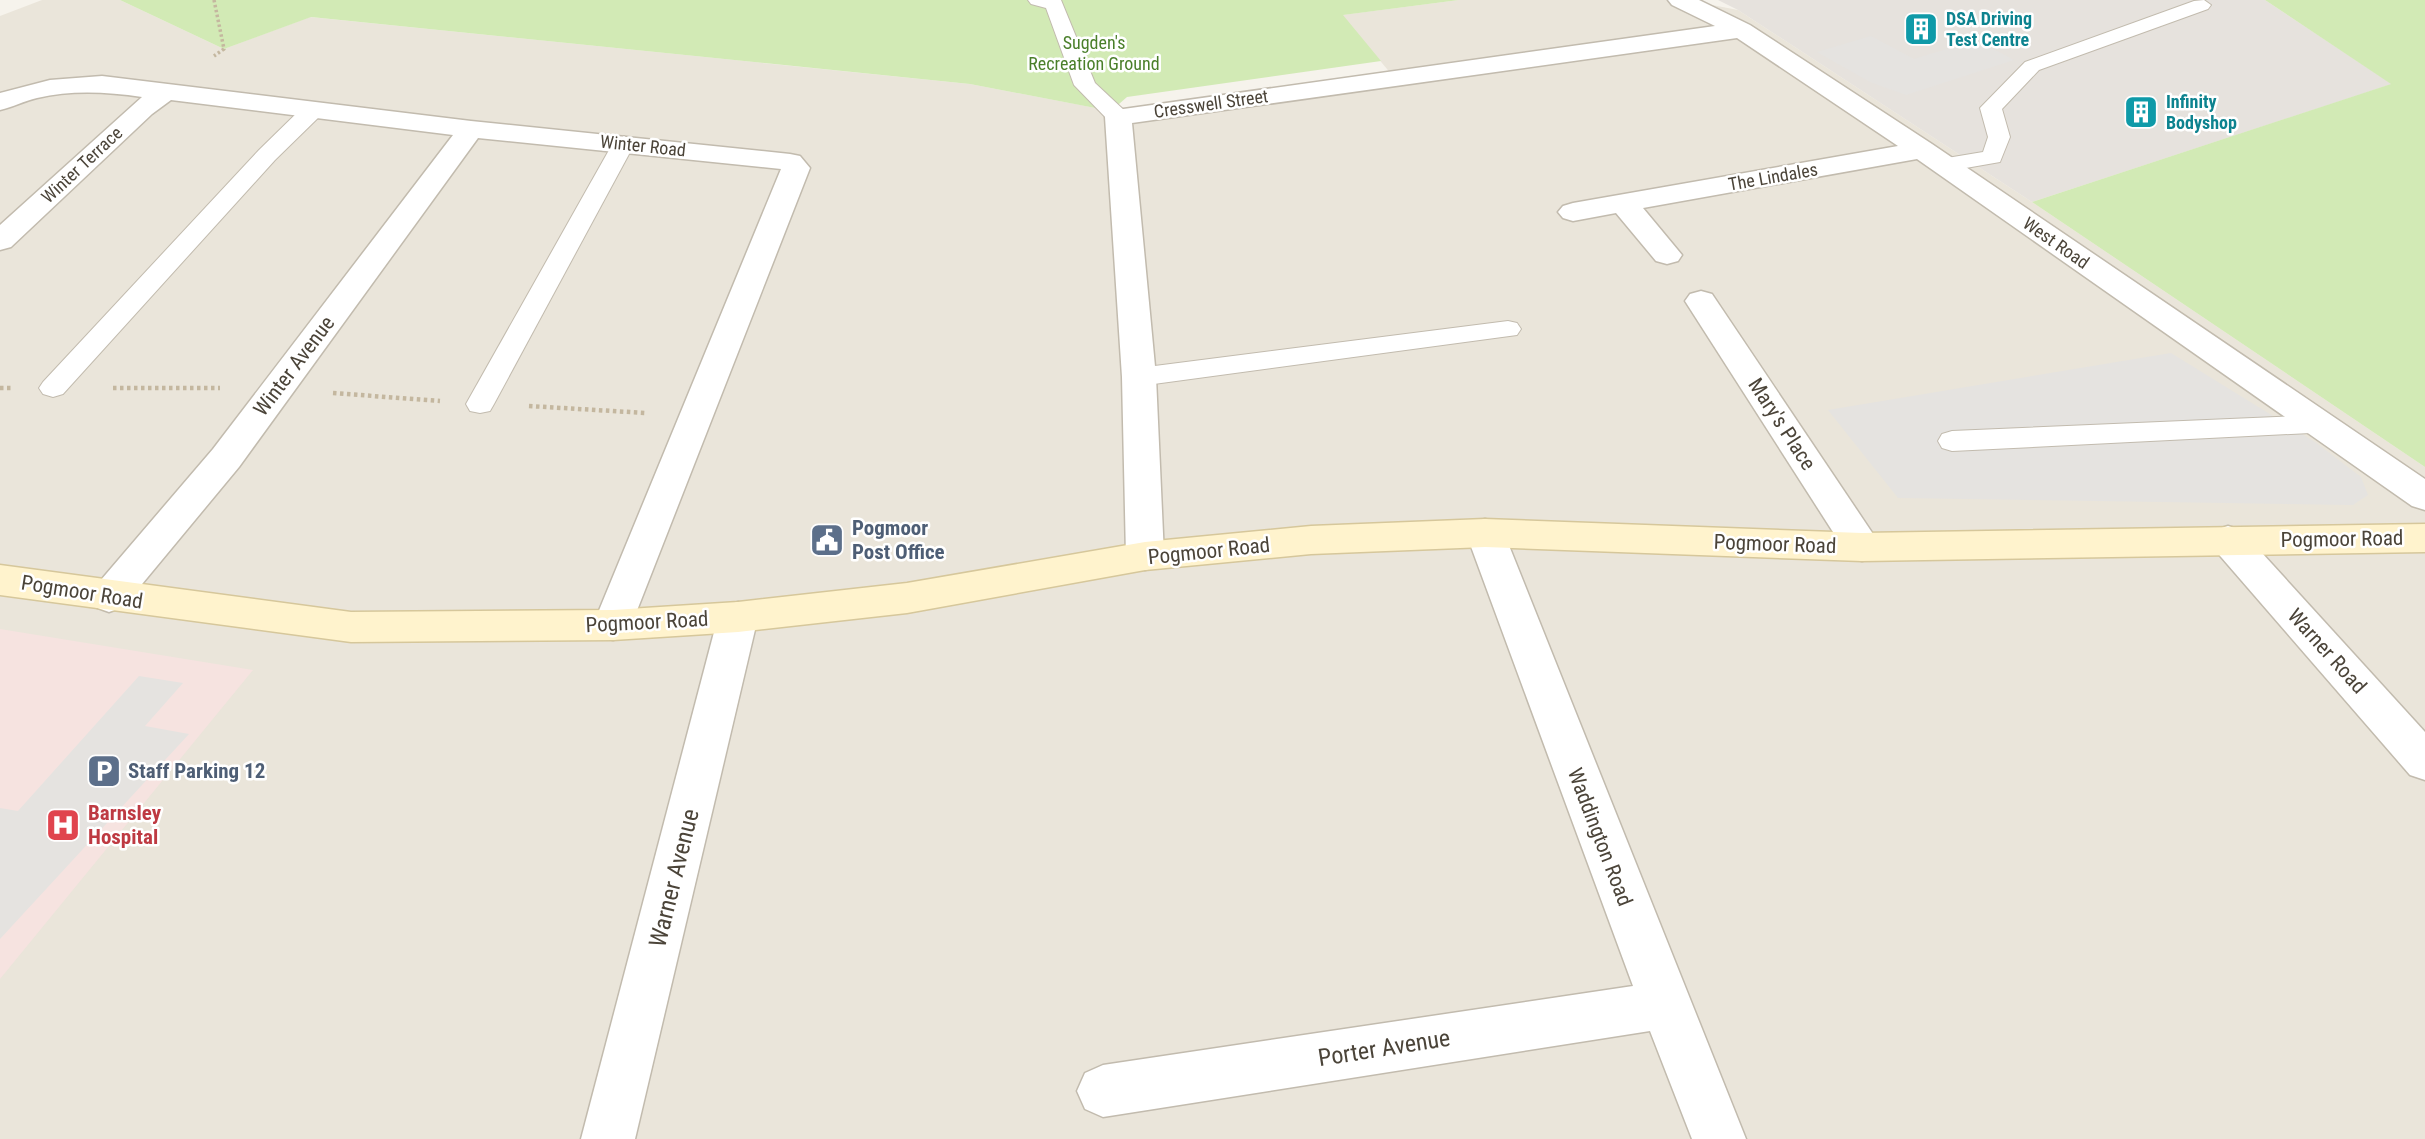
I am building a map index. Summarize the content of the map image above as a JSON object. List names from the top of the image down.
{
  "streets": {
    "street": [
      "Cresswell Street",
      "Winter Road",
      "Winter Terrace",
      "The Lindales",
      "West Road",
      "Winter Avenue",
      "Mary's Place",
      "Pogmoor Road",
      "Warner Road",
      "Waddington Road",
      "Warner Avenue",
      "Porter Avenue"
    ]
  },
  "crossings": [
    ["Cresswell Street", "West Road"],
    ["Winter Road", "Winter Terrace"],
    ["Winter Road", "Winter Avenue"],
    ["Winter Road", "Pogmoor Road"],
    ["The Lindales", "West Road"],
    ["Winter Avenue", "Pogmoor Road"],
    ["Mary's Place", "Pogmoor Road"],
    ["Pogmoor Road", "Warner Road"],
    ["Pogmoor Road", "Waddington Road"],
    ["Pogmoor Road", "Warner Avenue"],
    ["Waddington Road", "Porter Avenue"]
  ],
  "parks": ["Sugden's Recreation Ground"],
  "places": {
    "building": ["DSA Driving Test Centre", "Infinity Bodyshop"],
    "public building": ["Pogmoor Post Office"],
    "parking": ["Staff Parking 12"],
    "hospital": ["Barnsley Hospital"]
  }
}
